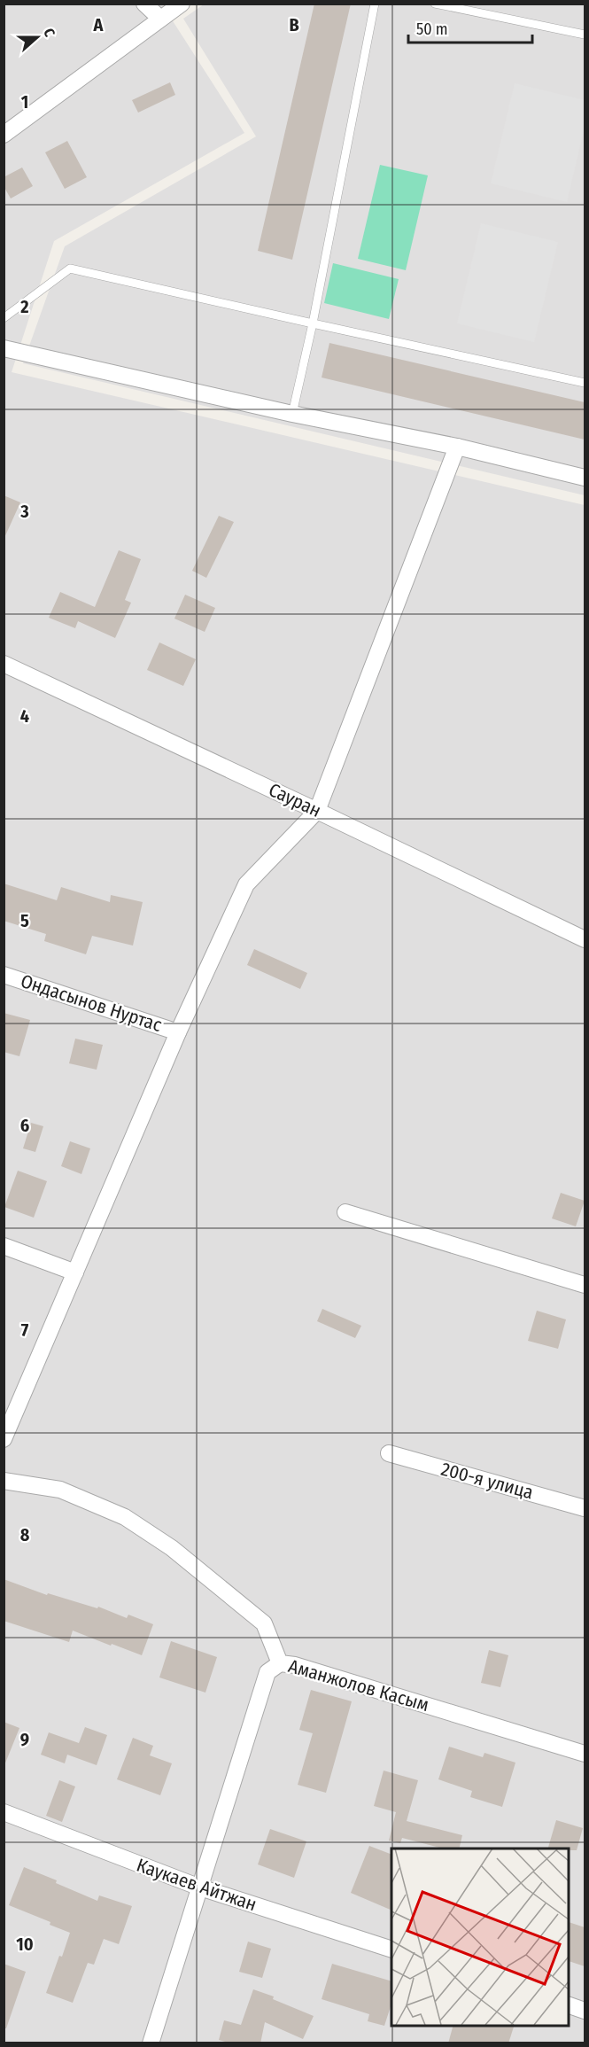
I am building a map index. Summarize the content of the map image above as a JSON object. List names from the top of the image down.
{
  "streets": {
    "street": [
      "Сауран",
      "Ондасынов Нуртас",
      "200-я улица",
      "Аманжолов Касым",
      "Каукаев Айтжан"
    ]
  },
  "scale_bar": "50 m",
  "north": "right",
  "grid": {
    "columns": ["A", "B"],
    "rows": [
      "1",
      "2",
      "3",
      "4",
      "5",
      "6",
      "7",
      "8",
      "9",
      "10"
    ]
  }
}
